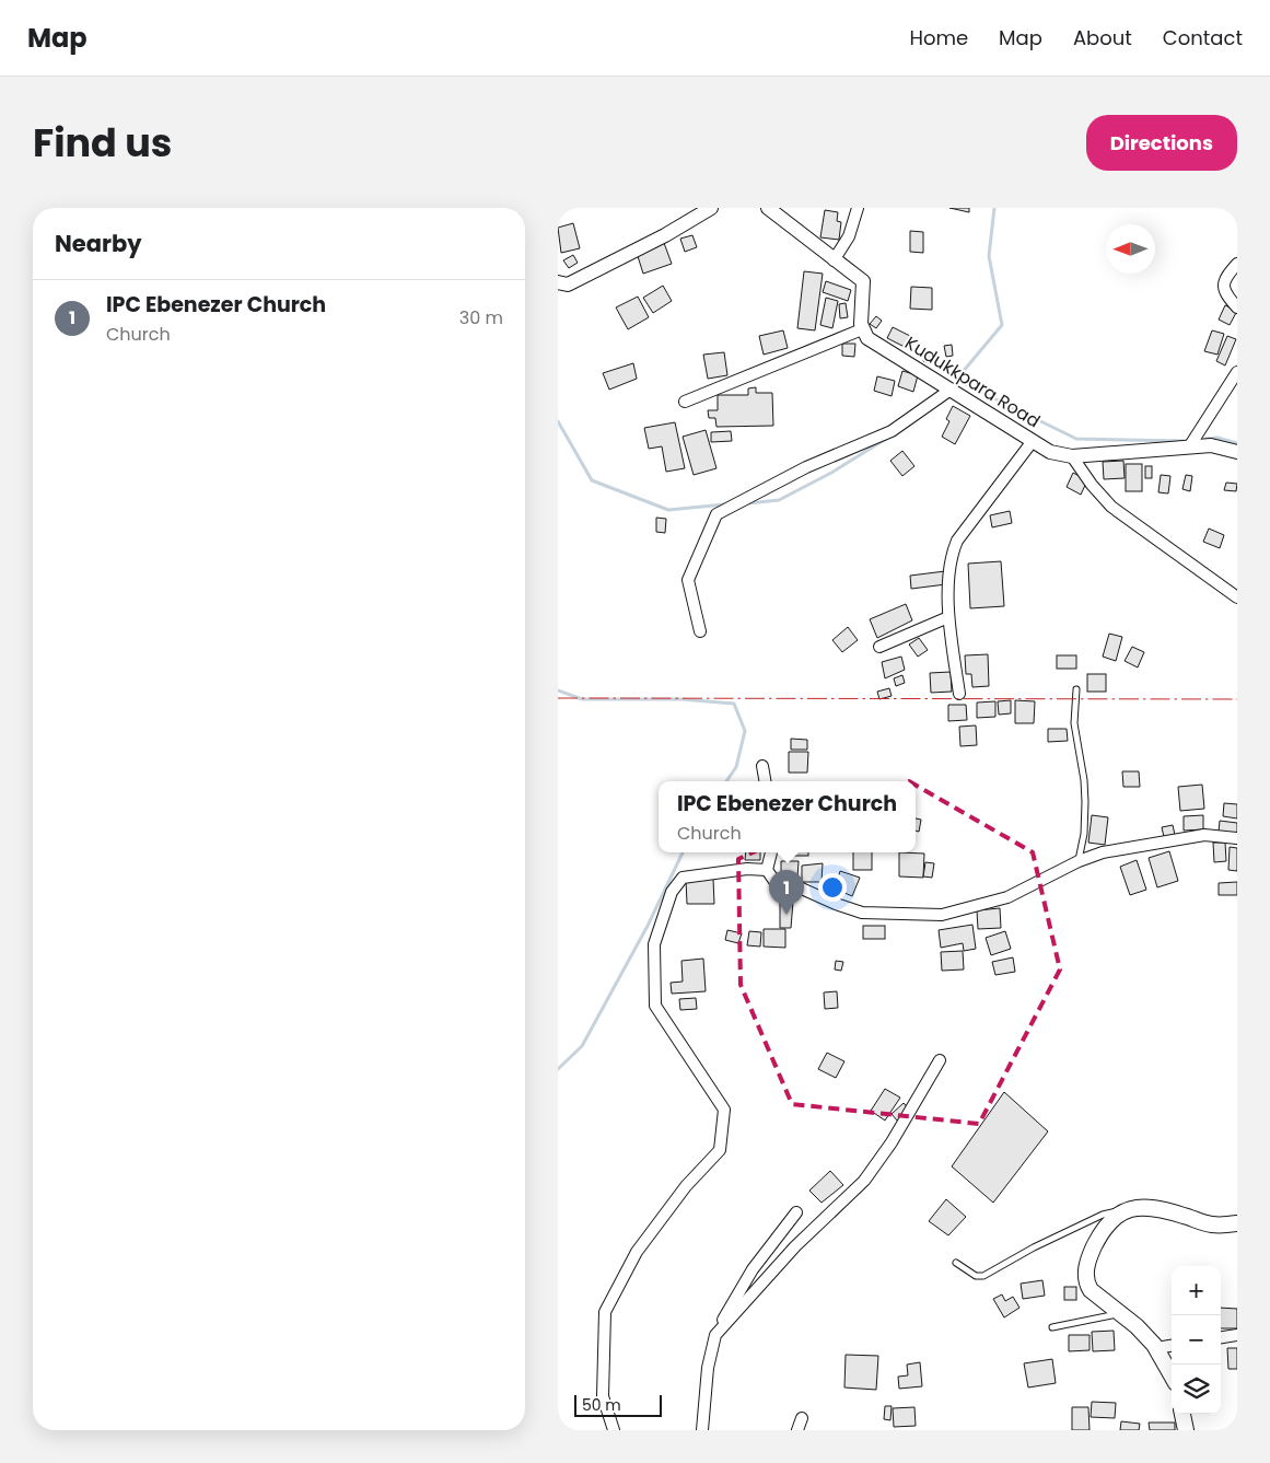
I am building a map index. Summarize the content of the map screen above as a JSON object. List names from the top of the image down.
{
  "streets": {
    "street": ["Kudukkpara Road"]
  },
  "scale_bar": "50 m",
  "north": "left",
  "page": {
    "header": "Map",
    "nav": [
      "Home",
      "Map",
      "About",
      "Contact"
    ],
    "title": "Find us",
    "buttons": "Directions",
    "heading": "Nearby",
    "list": [
      {
        "mark": "1",
        "name": "IPC Ebenezer Church",
        "note": "Church",
        "value": "30 m"
      }
    ],
    "popup": ["IPC Ebenezer Church", "Church"],
    "pins": "1",
    "map_buttons": ["+", "−"],
    "scale": "50 m"
  }
}
